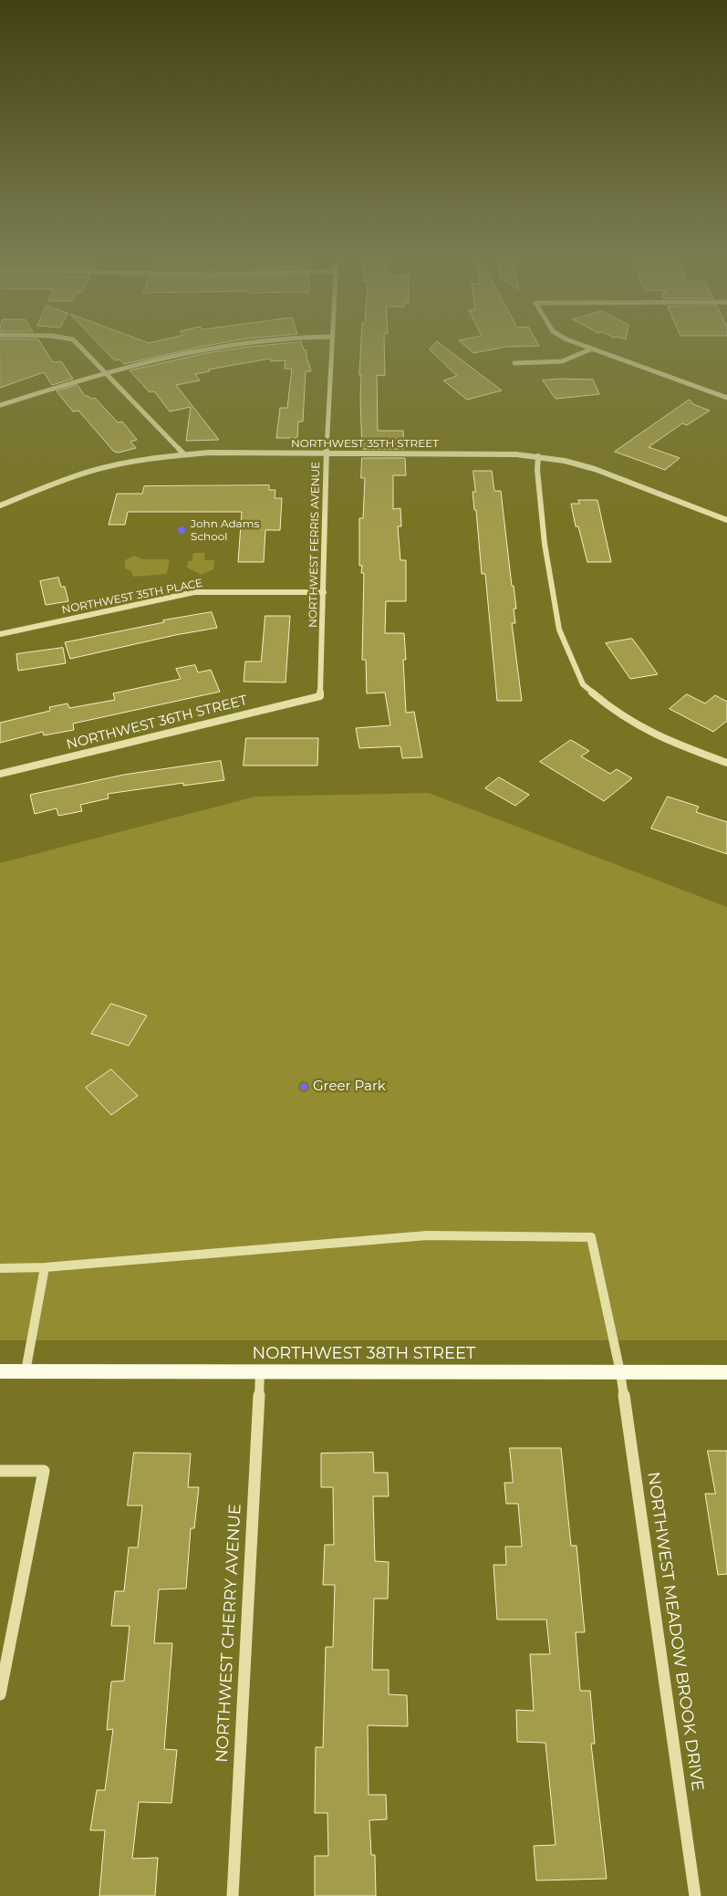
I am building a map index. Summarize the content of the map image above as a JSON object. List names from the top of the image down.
{
  "streets": {
    "main road": ["NORTHWEST 38TH STREET"],
    "street": [
      "NORTHWEST 35TH STREET",
      "NORTHWEST FERRIS AVENUE",
      "NORTHWEST 35TH PLACE",
      "NORTHWEST 36TH STREET",
      "NORTHWEST MEADOW BROOK DRIVE",
      "NORTHWEST CHERRY AVENUE"
    ]
  },
  "crossings": [
    ["NORTHWEST 35TH STREET", "NORTHWEST FERRIS AVENUE"],
    ["NORTHWEST FERRIS AVENUE", "NORTHWEST 35TH PLACE"],
    ["NORTHWEST FERRIS AVENUE", "NORTHWEST 36TH STREET"],
    ["NORTHWEST 38TH STREET", "NORTHWEST MEADOW BROOK DRIVE"],
    ["NORTHWEST 38TH STREET", "NORTHWEST CHERRY AVENUE"]
  ],
  "places": ["John Adams School", "Greer Park"]
}
